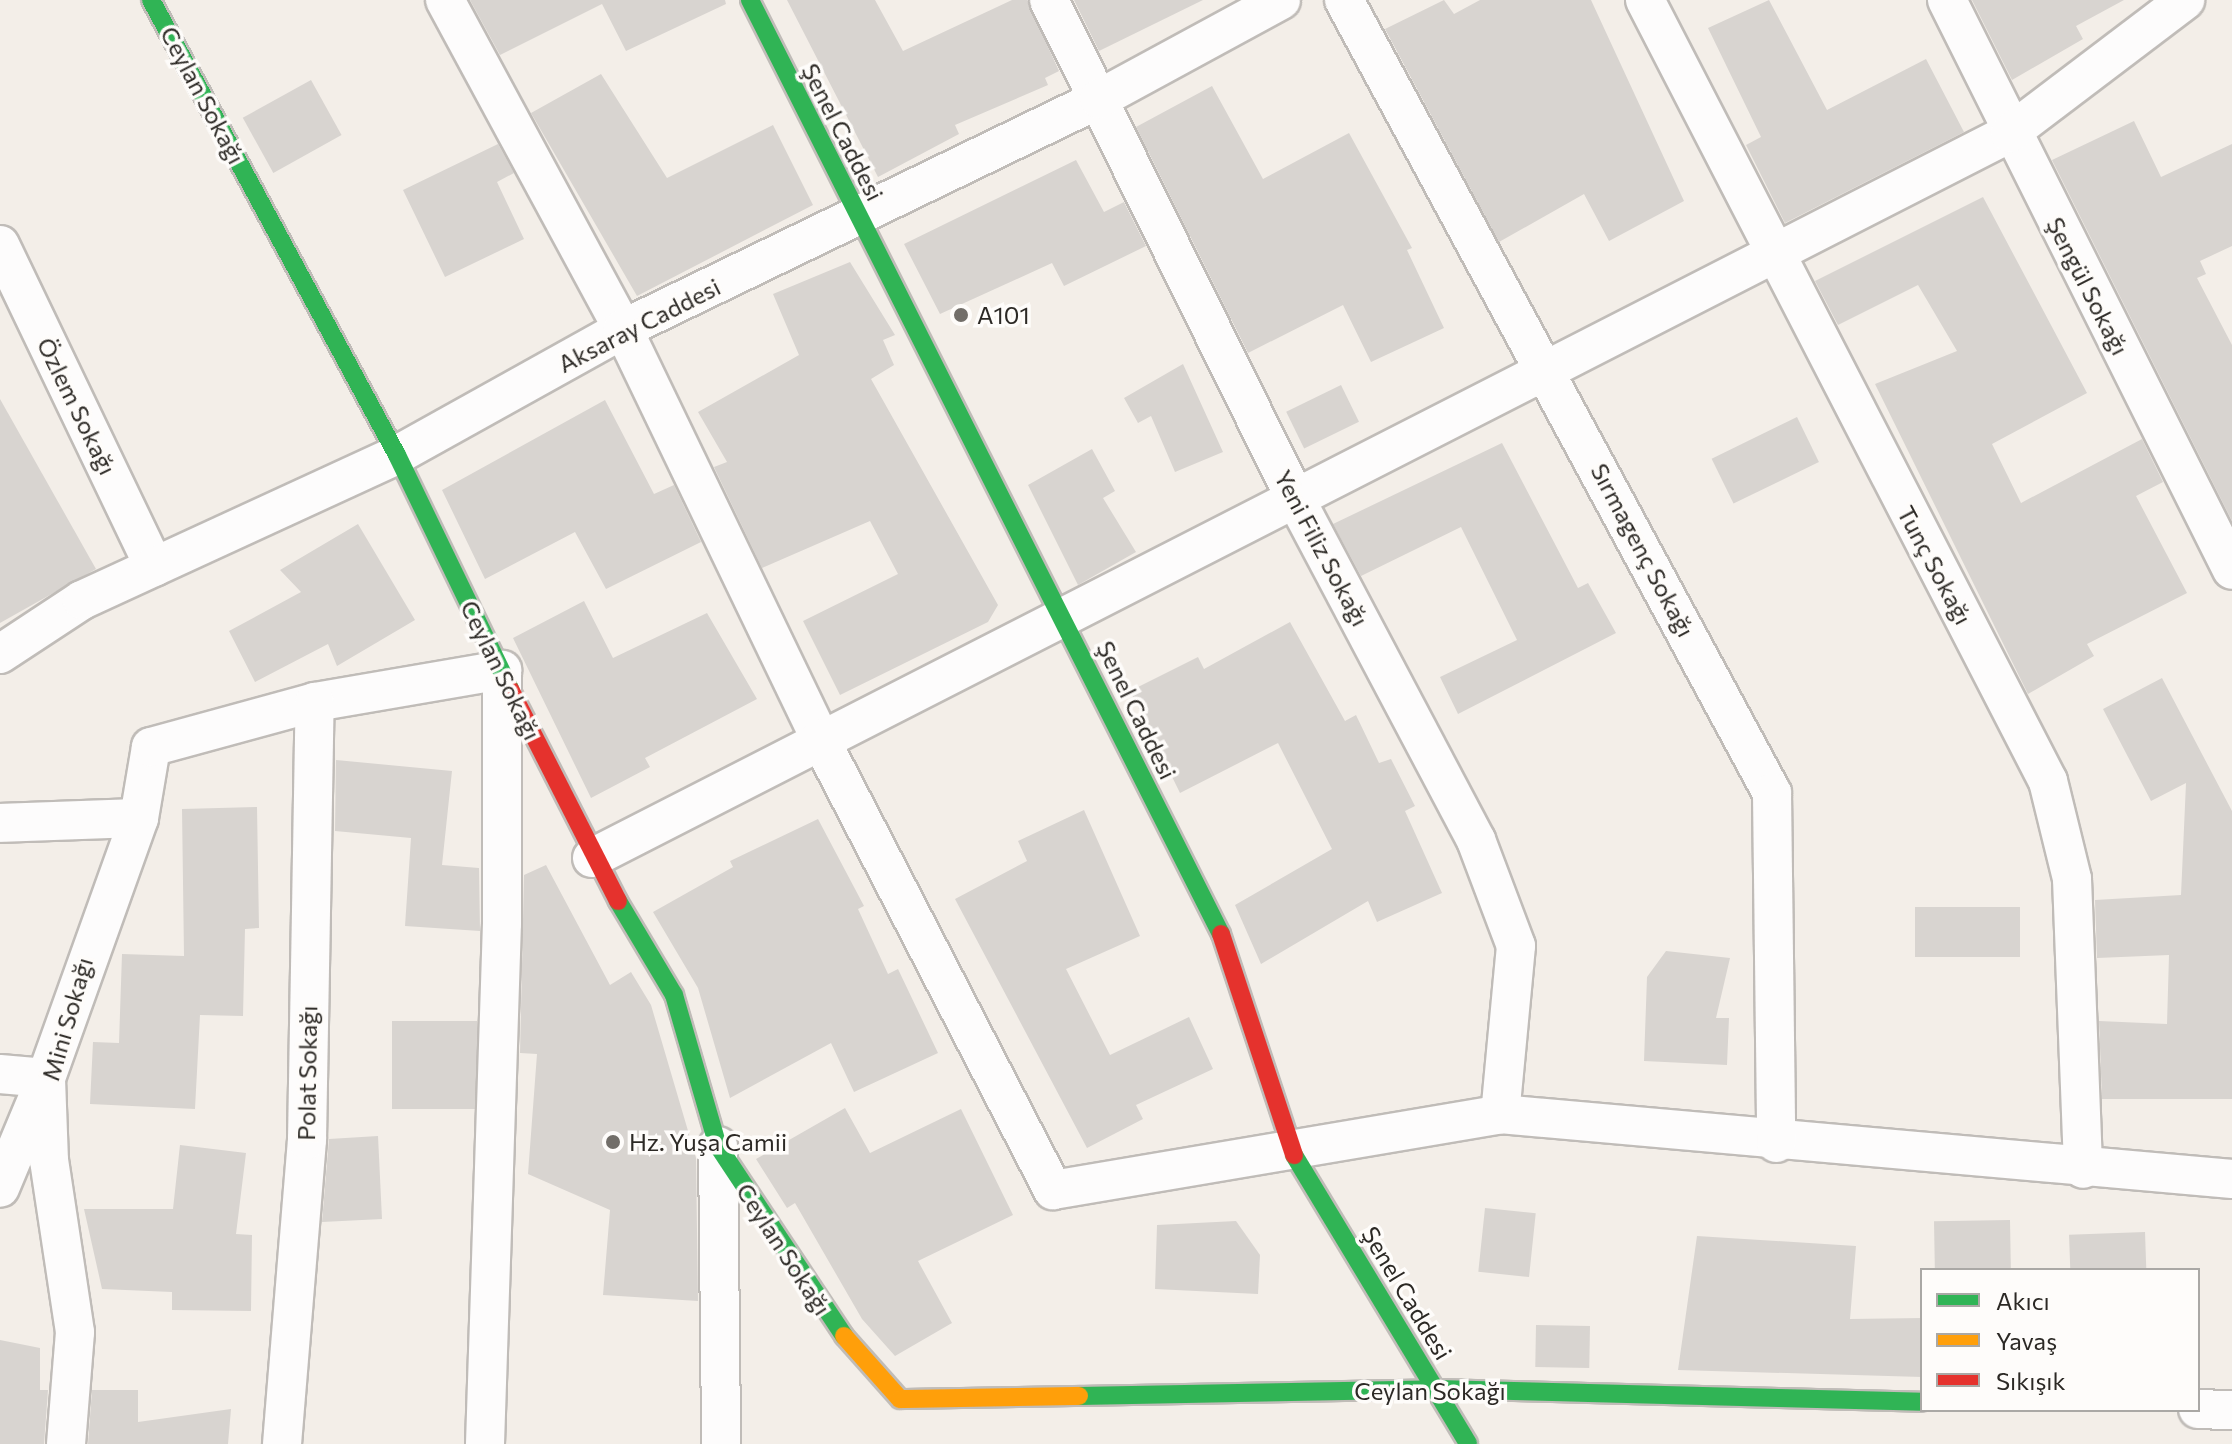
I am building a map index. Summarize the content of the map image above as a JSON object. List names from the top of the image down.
{
  "streets": {
    "street": [
      "Ceylan Sokağı",
      "Şenel Caddesi",
      "Şengül Sokağı",
      "Aksaray Caddesi",
      "Özlem Sokağı",
      "Yeni Filiz Sokağı",
      "Sırmagenç Sokağı",
      "Tunç Sokağı",
      "Mini Sokağı",
      "Polat Sokağı"
    ]
  },
  "crossings": [
    ["Ceylan Sokağı", "Şenel Caddesi"],
    ["Ceylan Sokağı", "Aksaray Caddesi"],
    ["Şenel Caddesi", "Aksaray Caddesi"],
    ["Aksaray Caddesi", "Özlem Sokağı"],
    ["Aksaray Caddesi", "Yeni Filiz Sokağı"],
    ["Mini Sokağı", "Polat Sokağı"]
  ],
  "places": ["A101", "Hz. Yuşa Camii"],
  "legend": ["Akıcı", "Yavaş", "Sıkışık"]
}
